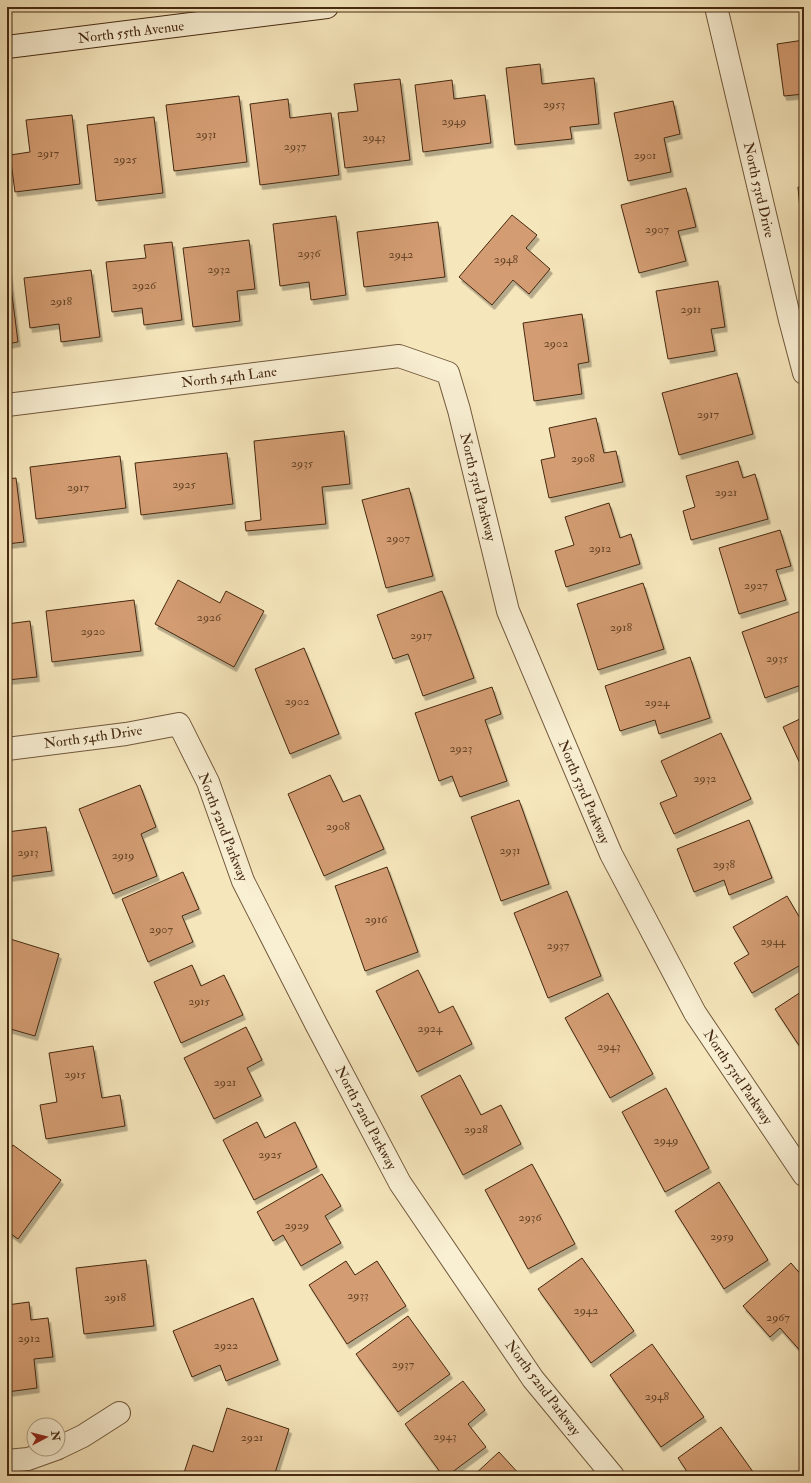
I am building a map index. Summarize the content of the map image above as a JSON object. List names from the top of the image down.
{
  "streets": {
    "street": [
      "North 55th Avenue",
      "North 53rd Drive",
      "North 54th Lane",
      "North 53rd Parkway",
      "North 54th Drive",
      "North 52nd Parkway"
    ]
  },
  "crossings": [
    ["North 54th Lane", "North 53rd Parkway"],
    ["North 54th Drive", "North 52nd Parkway"]
  ],
  "house_numbers": [
    "2953",
    "2949",
    "2931",
    "2943",
    "2937",
    "2917",
    "2901",
    "2925",
    "2907",
    "2936",
    "2942",
    "2948",
    "2932",
    "2926",
    "2918",
    "2911",
    "2902",
    "2917",
    "2908",
    "2935",
    "2925",
    "2917",
    "2921",
    "2907",
    "2912",
    "2927",
    "2926",
    "2918",
    "2920",
    "2917",
    "2935",
    "2902",
    "2924",
    "2923",
    "2932",
    "2908",
    "2931",
    "2913",
    "2919",
    "2938",
    "2916",
    "2907",
    "2944",
    "2937",
    "2915",
    "2924",
    "2943",
    "2915",
    "2921",
    "2928",
    "2949",
    "2925",
    "2936",
    "2929",
    "2959",
    "2933",
    "2918",
    "2942",
    "2967",
    "2912",
    "2922",
    "2937",
    "2948",
    "2943",
    "2921"
  ],
  "north": "right"
}
